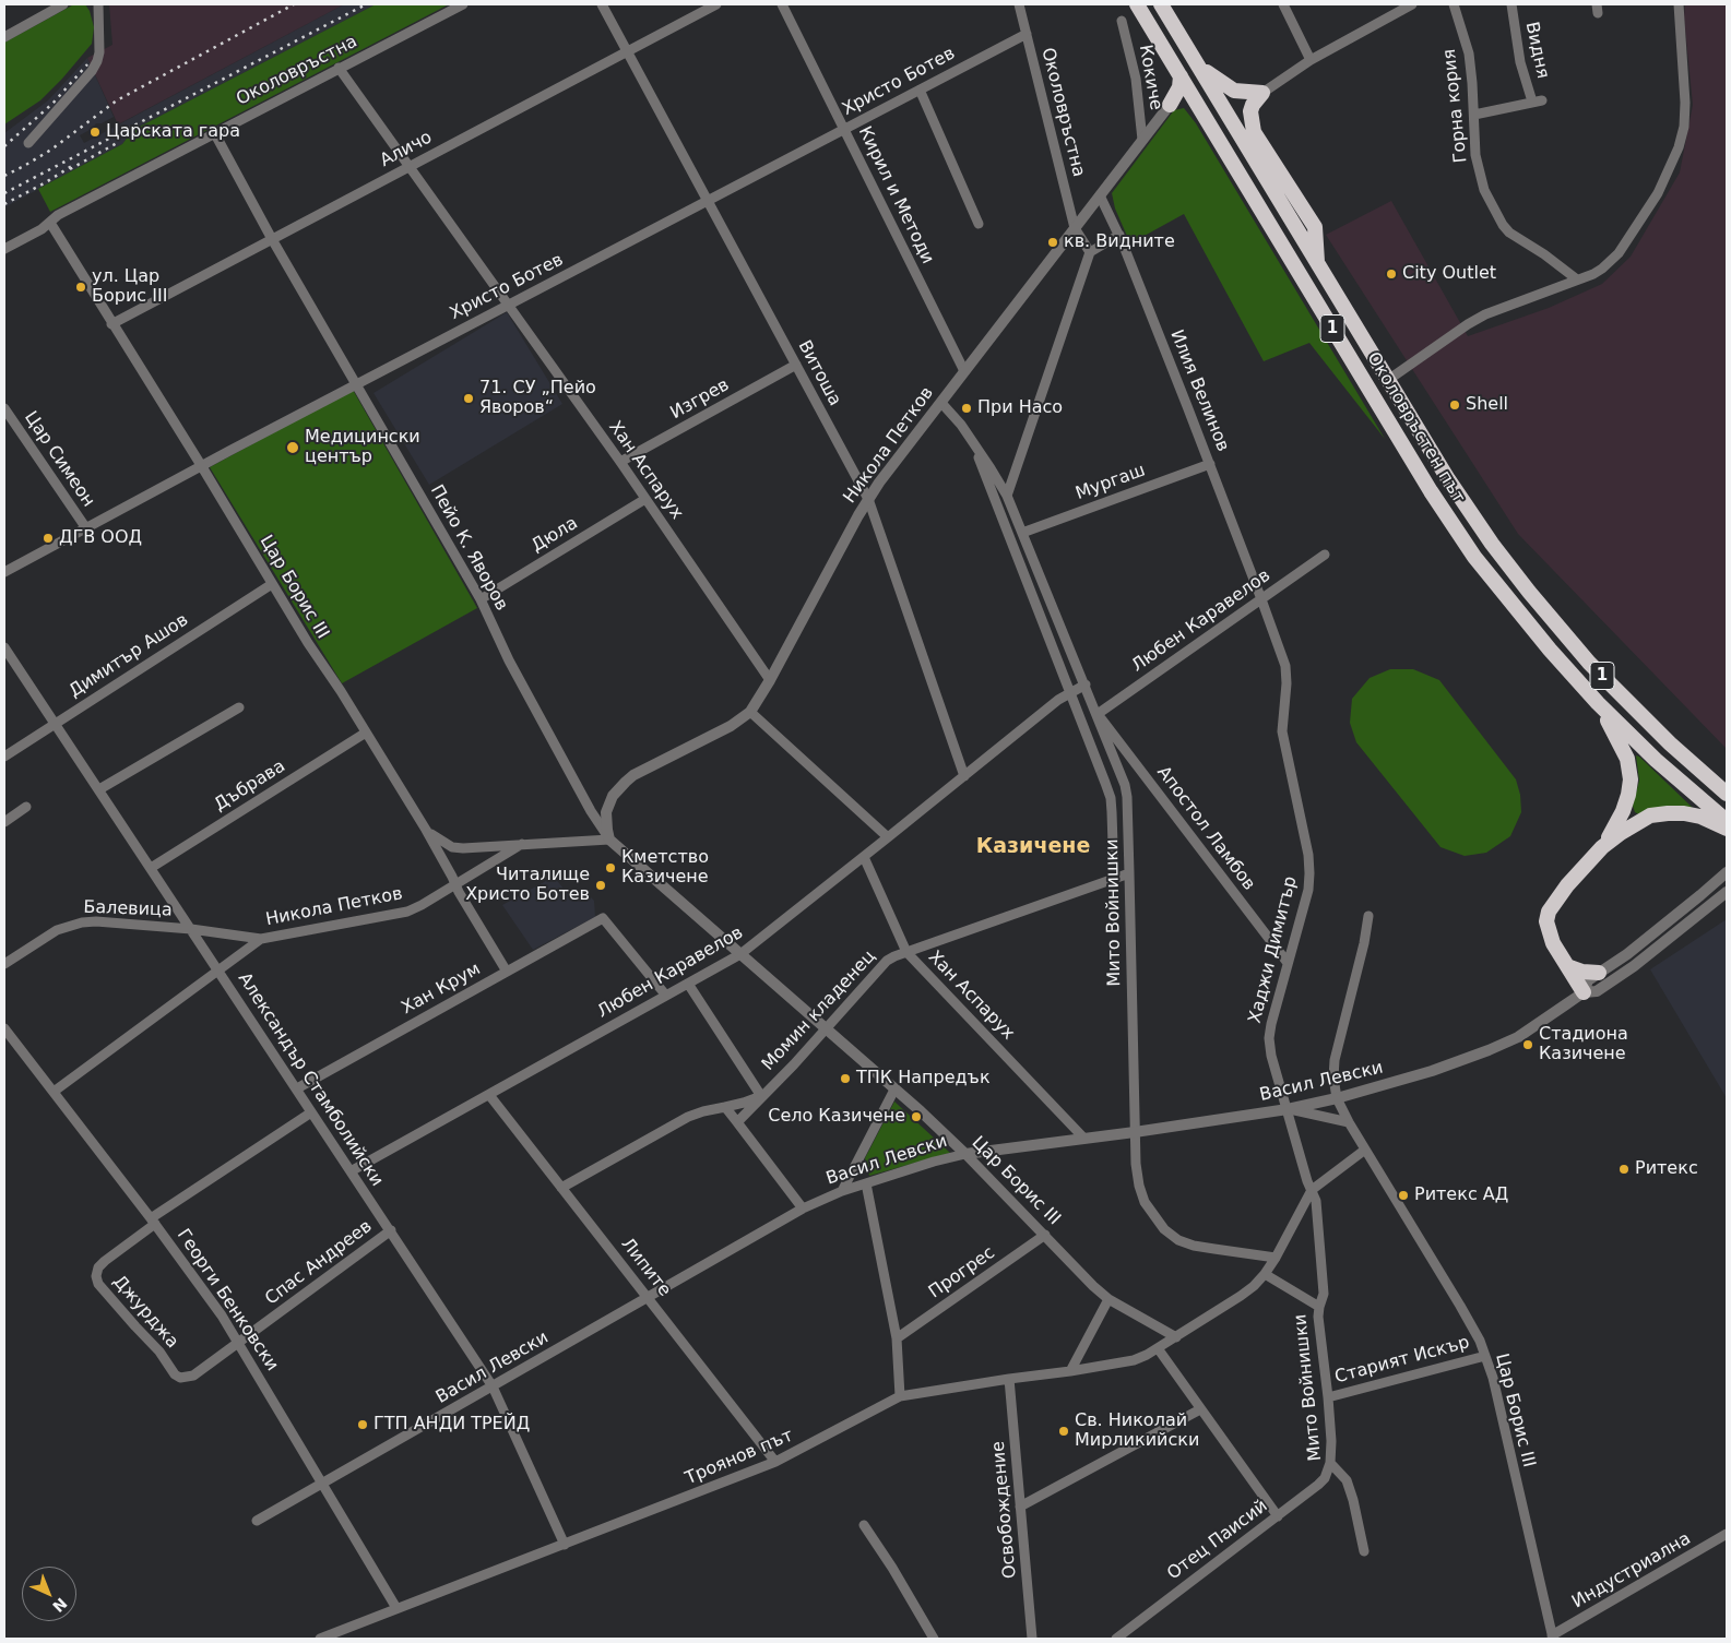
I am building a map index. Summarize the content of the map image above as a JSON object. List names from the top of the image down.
{
  "streets": {
    "highway": ["1", "Околовръстен път"],
    "street": [
      "Видня",
      "Околовръстна",
      "Кокиче",
      "Христо Ботев",
      "Горна кория",
      "Аличо",
      "Кирил и Методи",
      "Витоша",
      "Илия Велинов",
      "Изгрев",
      "Никола Петков",
      "Цар Симеон",
      "Хан Аспарух",
      "Мургаш",
      "Дюла",
      "Пейо К. Яворов",
      "Цар Борис III",
      "Любен Каравелов",
      "Димитър Ашов",
      "Дъбрава",
      "Апостол Ламбов",
      "Балевица",
      "Мито Войнишки",
      "Хаджи Димитър",
      "Хан Крум",
      "Момин кладенец",
      "Александър Стамболийски",
      "Васил Левски",
      "Спас Андреев",
      "Липите",
      "Прогрес",
      "Георги Бенковски",
      "Джурджа",
      "Старият Искър",
      "Троянов път",
      "Освобождение",
      "Отец Паисий",
      "Индустриална"
    ]
  },
  "crossings": [
    ["Видня", "Горна кория"],
    ["Околовръстна", "Христо Ботев"],
    ["Околовръстна", "Никола Петков"],
    ["Околовръстна", "Хан Аспарух"],
    ["Околовръстна", "Пейо К. Яворов"],
    ["Околовръстна", "Цар Борис III"],
    ["Кокиче", "Никола Петков"],
    ["Христо Ботев", "Кирил и Методи"],
    ["Христо Ботев", "Витоша"],
    ["Христо Ботев", "Цар Симеон"],
    ["Христо Ботев", "Хан Аспарух"],
    ["Христо Ботев", "Пейо К. Яворов"],
    ["Христо Ботев", "Цар Борис III"],
    ["Аличо", "Витоша"],
    ["Аличо", "Хан Аспарух"],
    ["Аличо", "Пейо К. Яворов"],
    ["Аличо", "Цар Борис III"],
    ["Кирил и Методи", "Никола Петков"],
    ["Витоша", "Изгрев"],
    ["Витоша", "Никола Петков"],
    ["Витоша", "Любен Каравелов"],
    ["Илия Велинов", "Никола Петков"],
    ["Илия Велинов", "Мургаш"],
    ["Илия Велинов", "Любен Каравелов"],
    ["Илия Велинов", "Хаджи Димитър"],
    ["Изгрев", "Хан Аспарух"],
    ["Никола Петков", "Хан Аспарух"],
    ["Никола Петков", "Пейо К. Яворов"],
    ["Никола Петков", "Цар Борис III"],
    ["Никола Петков", "Балевица"],
    ["Никола Петков", "Мито Войнишки"],
    ["Никола Петков", "Александър Стамболийски"],
    ["Никола Петков", "Георги Бенковски"],
    ["Хан Аспарух", "Дюла"],
    ["Хан Аспарух", "Любен Каравелов"],
    ["Хан Аспарух", "Момин кладенец"],
    ["Хан Аспарух", "Васил Левски"],
    ["Мургаш", "Мито Войнишки"],
    ["Дюла", "Пейо К. Яворов"],
    ["Пейо К. Яворов", "Цар Борис III"],
    ["Цар Борис III", "Любен Каравелов"],
    ["Цар Борис III", "Димитър Ашов"],
    ["Цар Борис III", "Дъбрава"],
    ["Цар Борис III", "Хан Крум"],
    ["Цар Борис III", "Момин кладенец"],
    ["Цар Борис III", "Васил Левски"],
    ["Цар Борис III", "Прогрес"],
    ["Цар Борис III", "Старият Искър"],
    ["Цар Борис III", "Троянов път"],
    ["Цар Борис III", "Индустриална"],
    ["Любен Каравелов", "Апостол Ламбов"],
    ["Любен Каравелов", "Мито Войнишки"],
    ["Любен Каравелов", "Хаджи Димитър"],
    ["Любен Каравелов", "Хан Крум"],
    ["Любен Каравелов", "Александър Стамболийски"],
    ["Любен Каравелов", "Липите"],
    ["Димитър Ашов", "Александър Стамболийски"],
    ["Дъбрава", "Александър Стамболийски"],
    ["Апостол Ламбов", "Мито Войнишки"],
    ["Апостол Ламбов", "Хаджи Димитър"],
    ["Балевица", "Александър Стамболийски"],
    ["Мито Войнишки", "Хаджи Димитър"],
    ["Мито Войнишки", "Момин кладенец"],
    ["Мито Войнишки", "Васил Левски"],
    ["Мито Войнишки", "Старият Искър"],
    ["Мито Войнишки", "Отец Паисий"],
    ["Хаджи Димитър", "Васил Левски"],
    ["Хан Крум", "Александър Стамболийски"],
    ["Александър Стамболийски", "Васил Левски"],
    ["Александър Стамболийски", "Спас Андреев"],
    ["Александър Стамболийски", "Троянов път"],
    ["Васил Левски", "Липите"],
    ["Васил Левски", "Георги Бенковски"],
    ["Спас Андреев", "Георги Бенковски"],
    ["Спас Андреев", "Джурджа"],
    ["Липите", "Троянов път"],
    ["Георги Бенковски", "Джурджа"],
    ["Георги Бенковски", "Троянов път"],
    ["Троянов път", "Освобождение"]
  ],
  "districts": ["Казичене"],
  "places": [
    "Царската гара",
    "кв. Видните",
    "City Outlet",
    "ул. Цар Борис ІІІ",
    "71. СУ „Пейо Яворов“",
    "Shell",
    "При Насо",
    "Медицински център",
    "ДГВ ООД",
    "Кметство Казичене",
    "Читалище Христо Ботев",
    "Стадиона Казичене",
    "ТПК Напредък",
    "Село Казичене",
    "Ритекс",
    "Ритекс АД",
    "ГТП АНДИ ТРЕЙД",
    "Св. Николай Мирликийски"
  ],
  "north": "bottom right"
}
